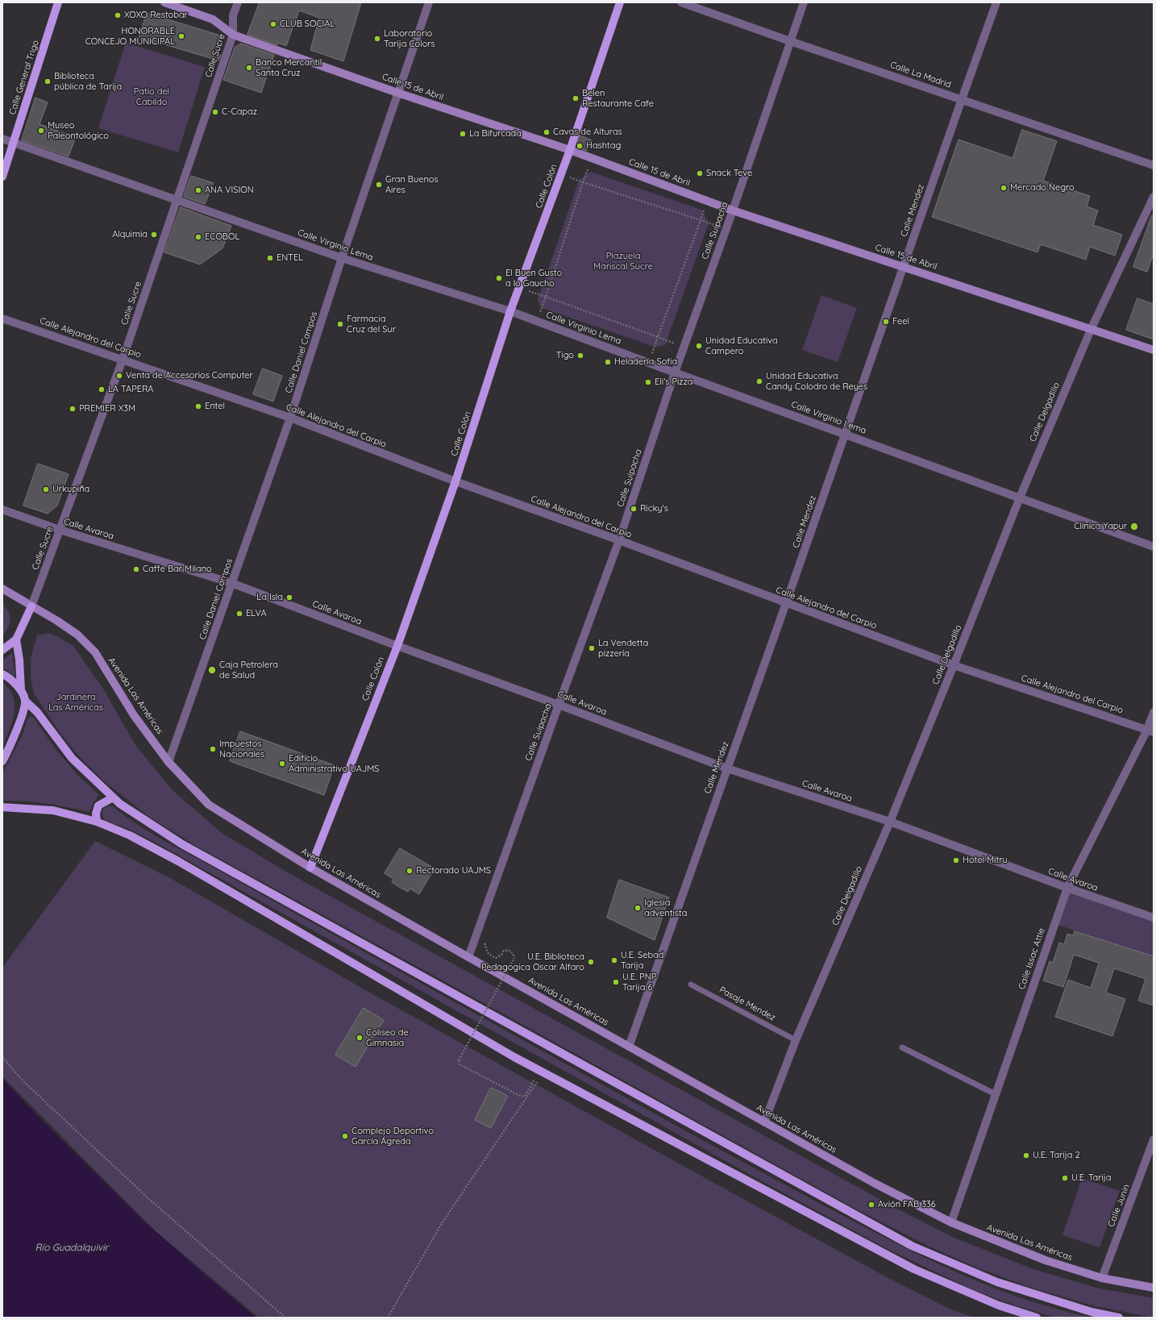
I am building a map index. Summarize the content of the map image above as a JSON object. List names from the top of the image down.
{
  "streets": {
    "main road": ["Calle General Trigo", "Calle Colón"],
    "street": [
      "Calle Sucre",
      "Calle La Madrid",
      "Calle 15 de Abril",
      "Calle Mendez",
      "Calle Suipacha",
      "Calle Virginio Lema",
      "Calle Alejandro del Carpio",
      "Calle Daniel Campos",
      "Calle Delgadillo",
      "Calle Avaroa",
      "Avenida Las Américas",
      "Calle Issac Attie",
      "Calle Junin"
    ],
    "lane": ["Pasaje Mendez"]
  },
  "crossings": [
    ["Calle Sucre", "Calle 15 de Abril"],
    ["Calle Sucre", "Calle Virginio Lema"],
    ["Calle Sucre", "Calle Alejandro del Carpio"],
    ["Calle Sucre", "Calle Avaroa"],
    ["Calle Sucre", "Avenida Las Américas"],
    ["Calle La Madrid", "Calle Mendez"],
    ["Calle La Madrid", "Calle Suipacha"],
    ["Calle General Trigo", "Calle Virginio Lema"],
    ["Calle 15 de Abril", "Calle Colón"],
    ["Calle 15 de Abril", "Calle Mendez"],
    ["Calle 15 de Abril", "Calle Suipacha"],
    ["Calle 15 de Abril", "Calle Daniel Campos"],
    ["Calle 15 de Abril", "Calle Delgadillo"],
    ["Calle Colón", "Calle Virginio Lema"],
    ["Calle Colón", "Calle Alejandro del Carpio"],
    ["Calle Colón", "Calle Avaroa"],
    ["Calle Colón", "Avenida Las Américas"],
    ["Calle Mendez", "Calle Virginio Lema"],
    ["Calle Mendez", "Calle Alejandro del Carpio"],
    ["Calle Mendez", "Calle Avaroa"],
    ["Calle Mendez", "Avenida Las Américas"],
    ["Calle Suipacha", "Calle Virginio Lema"],
    ["Calle Suipacha", "Calle Alejandro del Carpio"],
    ["Calle Suipacha", "Calle Avaroa"],
    ["Calle Suipacha", "Avenida Las Américas"],
    ["Calle Virginio Lema", "Calle Daniel Campos"],
    ["Calle Virginio Lema", "Calle Delgadillo"],
    ["Calle Alejandro del Carpio", "Calle Daniel Campos"],
    ["Calle Alejandro del Carpio", "Calle Delgadillo"],
    ["Calle Alejandro del Carpio", "Calle Issac Attie"],
    ["Calle Daniel Campos", "Calle Avaroa"],
    ["Calle Daniel Campos", "Avenida Las Américas"],
    ["Calle Delgadillo", "Calle Avaroa"],
    ["Calle Delgadillo", "Avenida Las Américas"],
    ["Calle Delgadillo", "Pasaje Mendez"],
    ["Calle Avaroa", "Calle Issac Attie"],
    ["Avenida Las Américas", "Calle Issac Attie"],
    ["Avenida Las Américas", "Calle Junin"]
  ],
  "water": ["Río Guadalquivir"],
  "parks": ["Patio del Cabildo", "Plazuela Mariscal Sucre", "Jardinera Las Américas"],
  "places": [
    "XOXO Restobar",
    "CLUB SOCIAL",
    "HONORABLE CONCEJO MUNICIPAL",
    "Laboratorio Tarija Colors",
    "Banco Mercantil Santa Cruz",
    "Biblioteca pública de Tarija",
    "Belen Restaurante Cafe",
    "C-Capaz",
    "Museo Paleontológico",
    "Cavas de Alturas",
    "La Bifurcada",
    "Hashtag",
    "Snack Teve",
    "Gran Buenos Aires",
    "Mercado Negro",
    "ANA VISION",
    "Alquimia",
    "ECOBOL",
    "ENTEL",
    "El Buen Gusto a lo Gaucho",
    "Feel",
    "Farmacia Cruz del Sur",
    "Unidad Educativa Campero",
    "Tigo",
    "Heladería Sofia",
    "Venta de Accesorios Computer",
    "Unidad Educativa Candy Colodro de Reyes",
    "Eli's Pizza",
    "LA TAPERA",
    "Entel",
    "PREMIER X3M",
    "Urkupiña",
    "Ricky's",
    "Clínica Yapur",
    "Caffe Bar Milano",
    "La Isla",
    "ELVA",
    "La Vendetta pizzería",
    "Caja Petrolera de Salud",
    "Impuestos Nacionales",
    "Edificio Administrativo UAJMS",
    "Hotel Mitru",
    "Rectorado UAJMS",
    "Iglesia adventista",
    "U.E. Sebad Tarija",
    "U.E. Biblioteca Pedagogica Oscar Alfaro",
    "U.E. PNP Tarija 6",
    "Coliseo de Gimnasia",
    "Complejo Deportivo García Ágreda",
    "U.E. Tarija 2",
    "U.E. Tarija",
    "Avión FAB 336"
  ]
}
